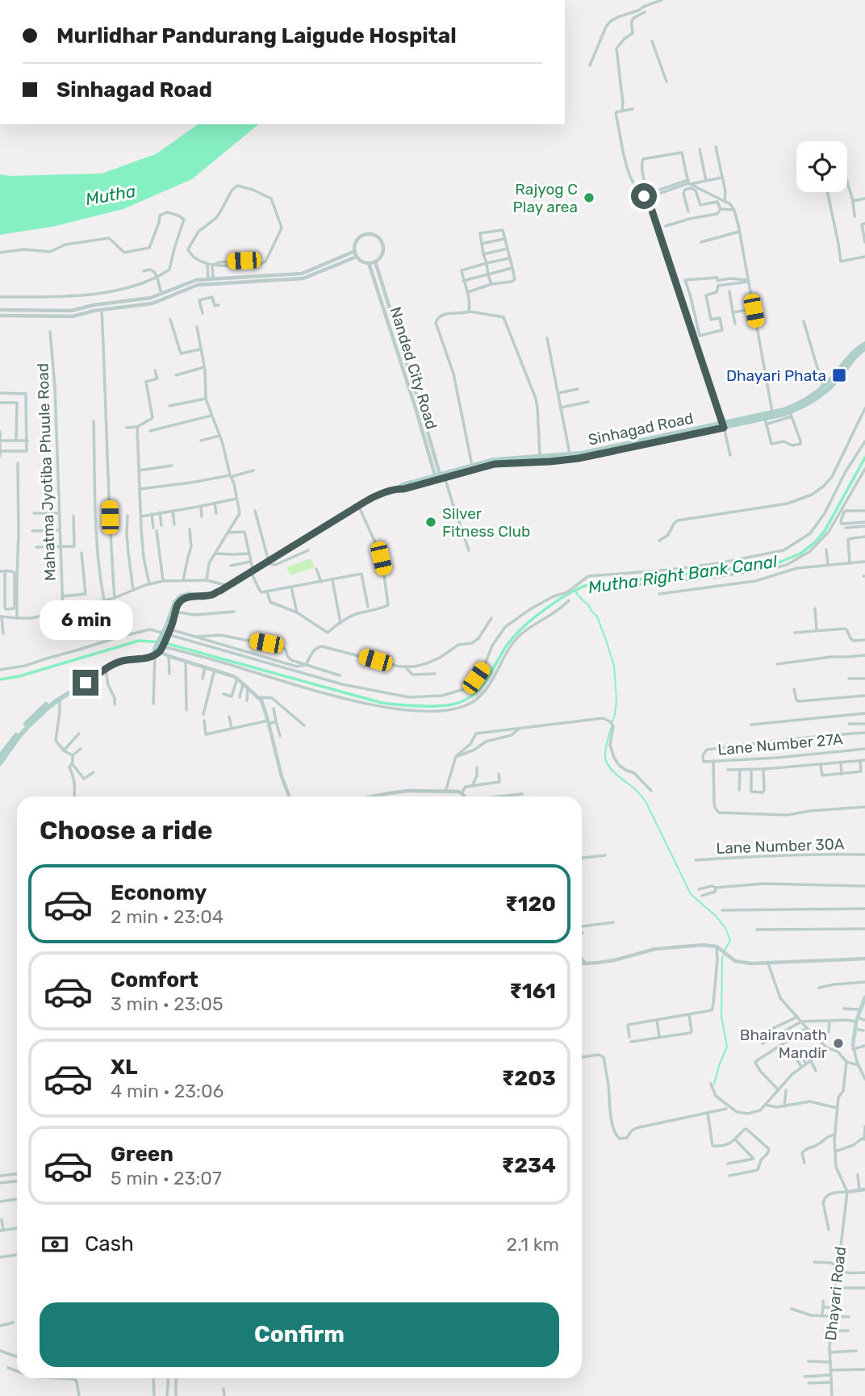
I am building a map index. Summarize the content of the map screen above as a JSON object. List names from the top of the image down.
{
  "streets": {
    "main road": ["Sinhagad Road"],
    "street": [
      "Nanded City Road",
      "Mahatma Jyotiba Phuule Road",
      "Lane Number 27A",
      "Lane Number 30A",
      "Dhayari Road"
    ]
  },
  "crossings": [
    ["Nanded City Road", "Sinhagad Road"]
  ],
  "water": ["Mutha", "Mutha Right Bank Canal"],
  "places": {
    "other": ["Rajyog C Play area", "Silver Fitness Club", "Bhairavnath Mandir"],
    "transit": ["Dhayari Phata"]
  },
  "page": {
    "banner": ["Murlidhar Pandurang Laigude Hospital", "Sinhagad Road"],
    "bubble": "6 min",
    "heading": "Choose a ride",
    "list": [
      {
        "name": "Economy",
        "note": "2 min · 23:04",
        "value": "₹120"
      },
      {
        "name": "Comfort",
        "note": "3 min · 23:05",
        "value": "₹161"
      },
      {
        "name": "XL",
        "note": "4 min · 23:06",
        "value": "₹203"
      },
      {
        "name": "Green",
        "note": "5 min · 23:07",
        "value": "₹234"
      }
    ],
    "pay": ["Cash", "2.1 km"],
    "buttons": "Confirm"
  }
}
